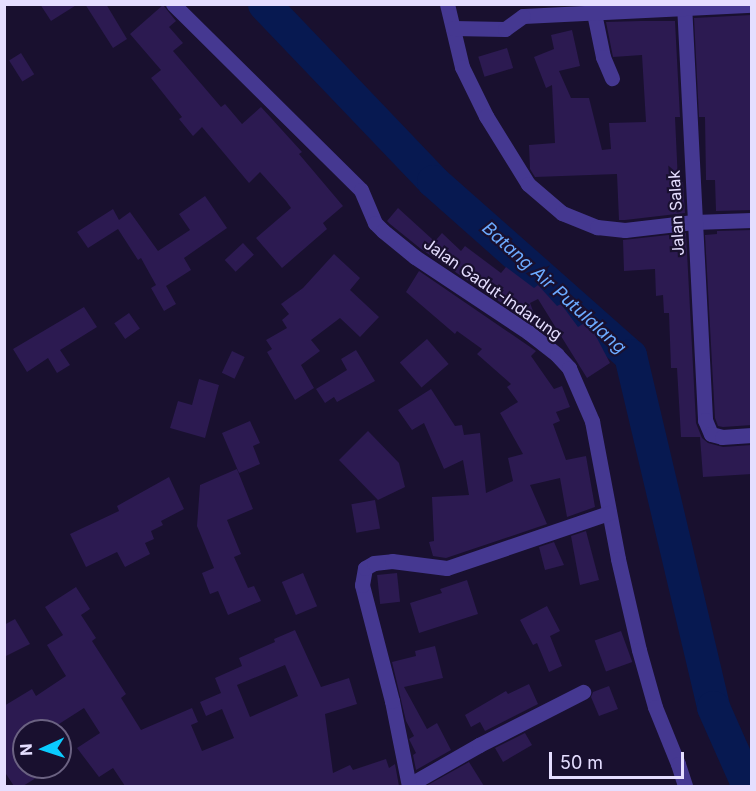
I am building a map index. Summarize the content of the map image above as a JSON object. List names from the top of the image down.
{
  "streets": {
    "street": ["Jalan Salak", "Jalan Gadut-Indarung"]
  },
  "water": ["Batang Air Putulalang"],
  "scale_bar": "50 m",
  "north": "left"
}
